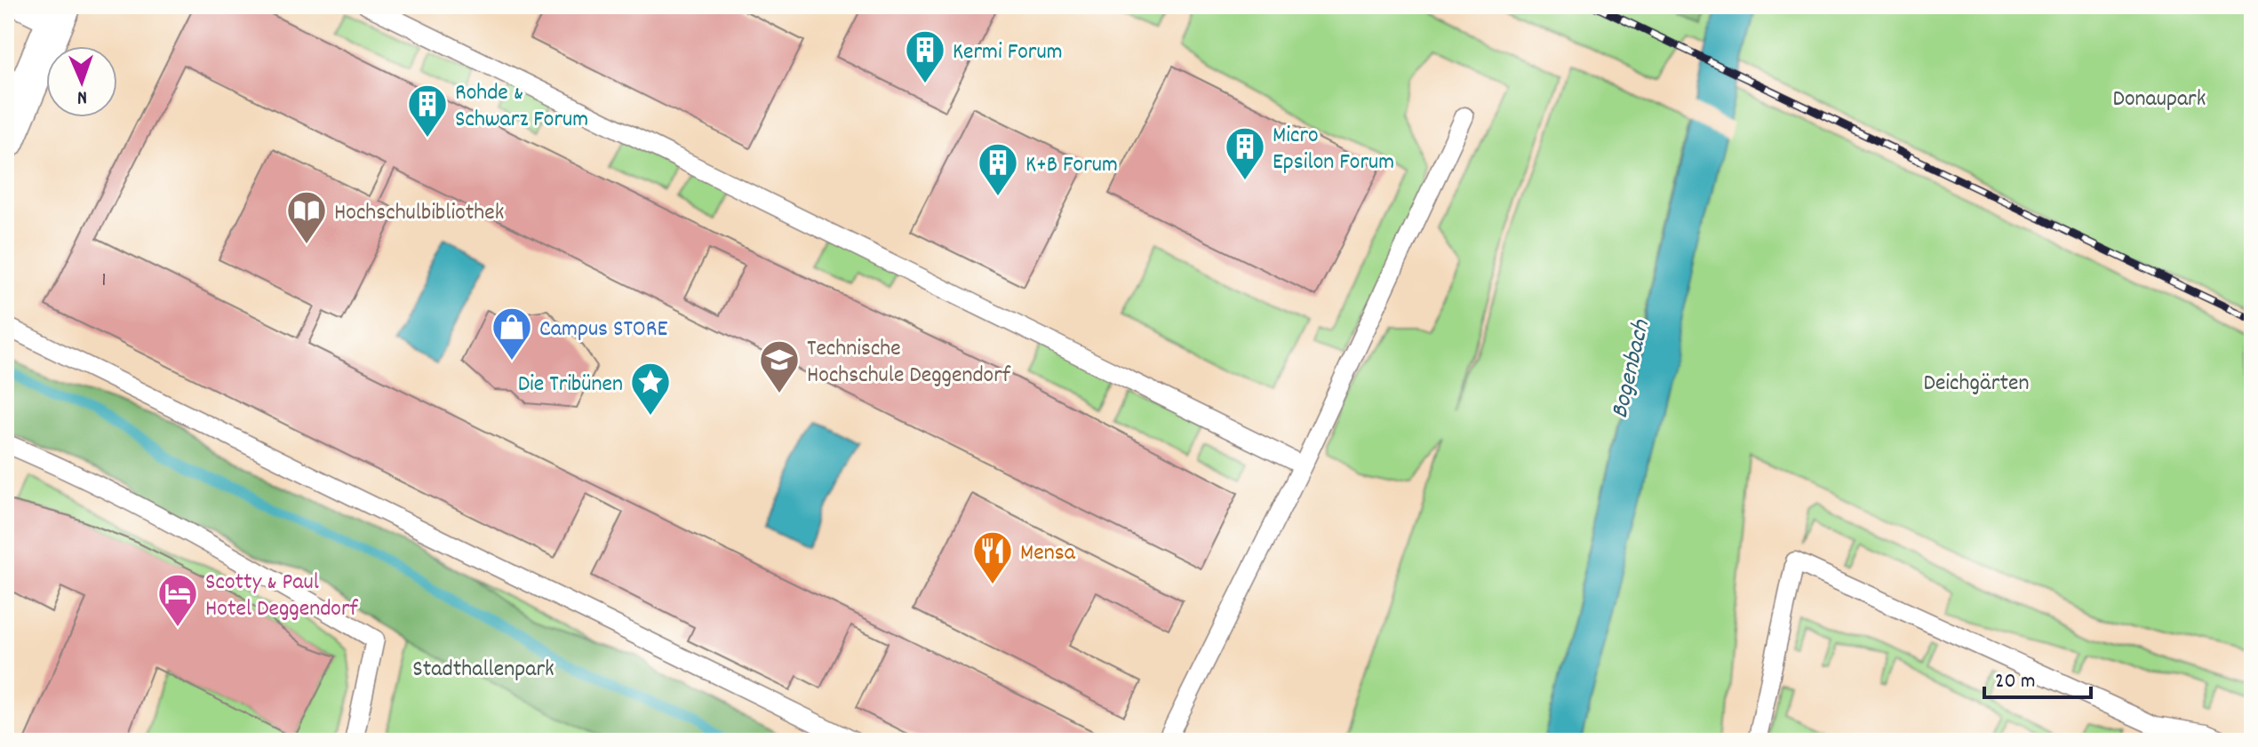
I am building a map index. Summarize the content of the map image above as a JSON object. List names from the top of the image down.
{
  "water": ["Bogenbach"],
  "parks": ["Donaupark", "Deichgärten", "Stadthallenpark"],
  "places": {
    "building": [
      "Kermi Forum",
      "Rohde & Schwarz Forum",
      "Micro Epsilon Forum",
      "K+B Forum"
    ],
    "library": ["Hochschulbibliothek"],
    "shop": ["Campus STORE"],
    "school or university": ["Technische Hochschule Deggendorf"],
    "place": ["Die Tribünen"],
    "restaurant": ["Mensa"],
    "hotel": ["Scotty & Paul Hotel Deggendorf"]
  },
  "house_numbers": ["1"],
  "scale_bar": "20 m",
  "north": "bottom"
}
